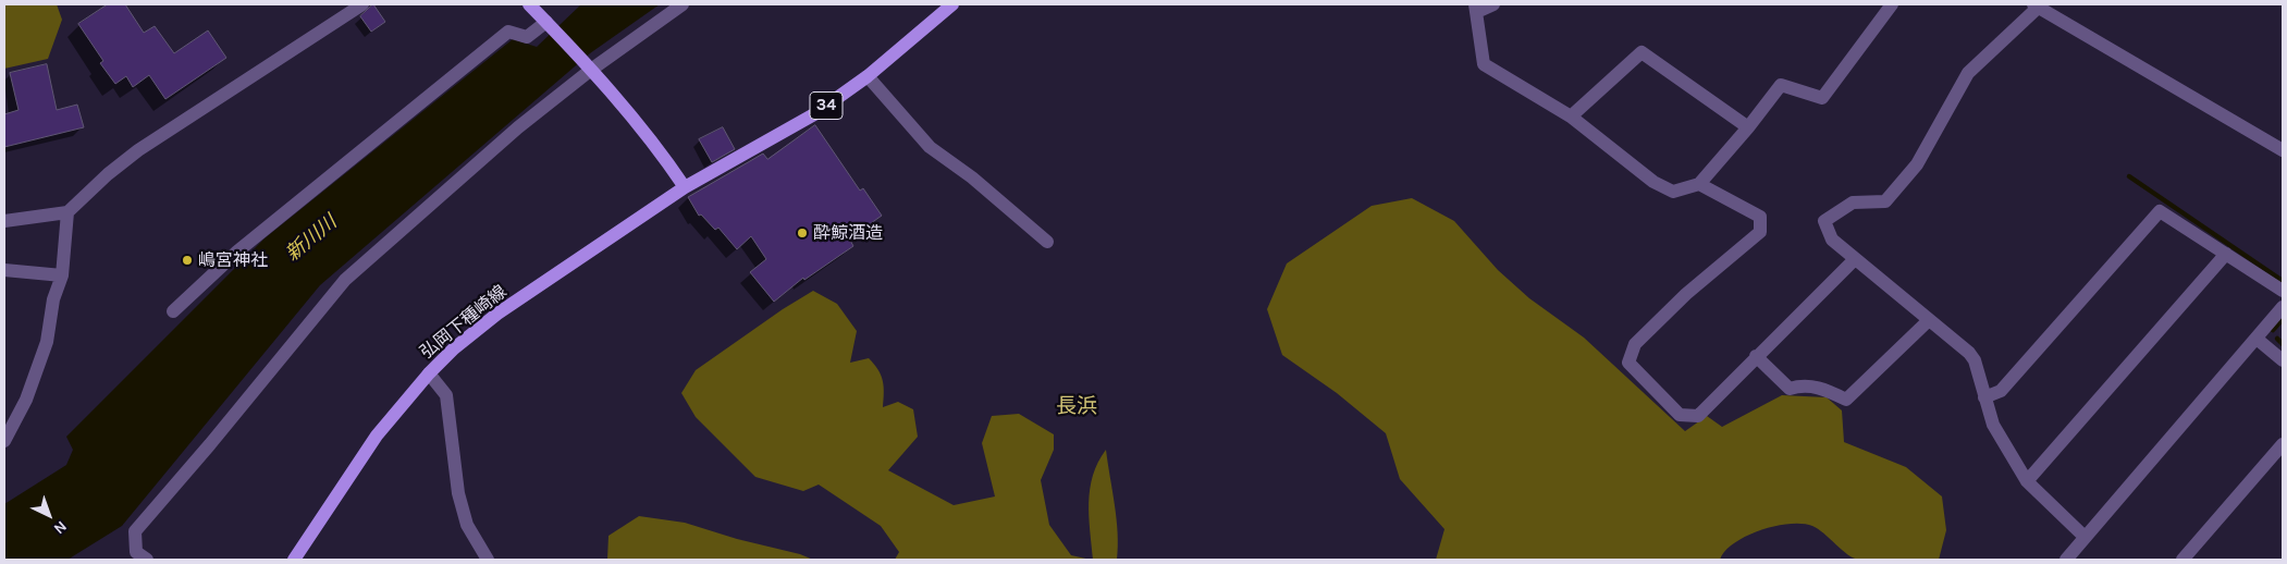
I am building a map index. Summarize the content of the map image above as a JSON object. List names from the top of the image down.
{
  "streets": {
    "main road": ["34", "弘岡下種崎線"]
  },
  "crossings": [
    ["34", "弘岡下種崎線"]
  ],
  "districts": ["長浜"],
  "water": ["新川川"],
  "places": ["酔鯨酒造", "嶋宮神社"],
  "north": "bottom right"
}
